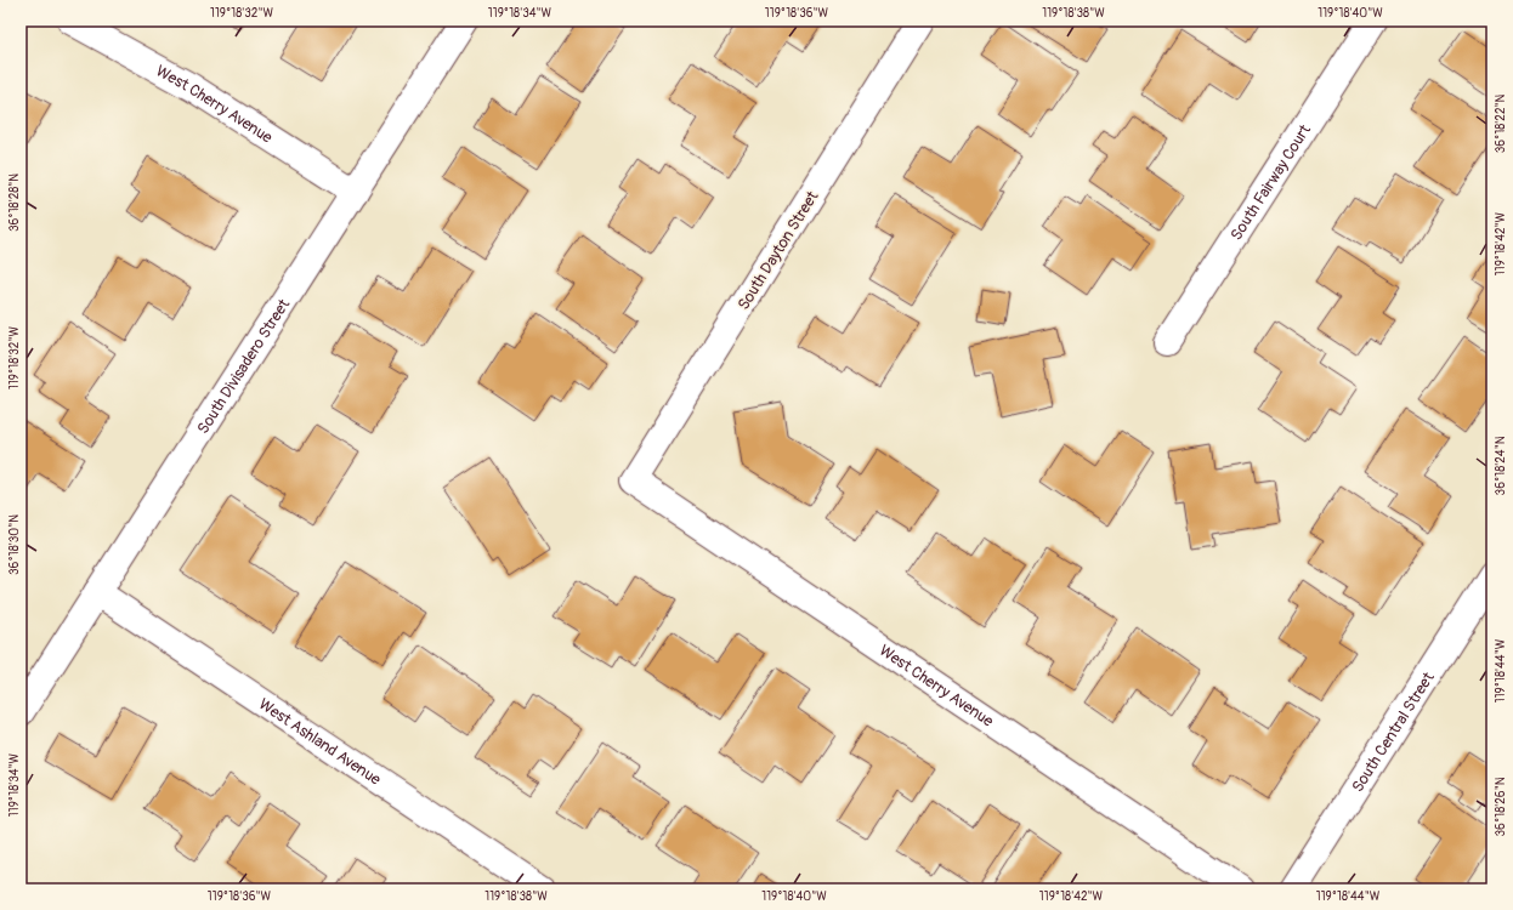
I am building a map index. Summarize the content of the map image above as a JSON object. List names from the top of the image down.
{
  "streets": {
    "street": [
      "West Cherry Avenue",
      "South Fairway Court",
      "South Dayton Street",
      "South Divisadero Street",
      "South Central Street",
      "West Ashland Avenue"
    ]
  },
  "crossings": [
    ["West Cherry Avenue", "South Dayton Street"],
    ["West Cherry Avenue", "South Divisadero Street"],
    ["South Divisadero Street", "West Ashland Avenue"]
  ],
  "coordinates": [
    "119°18'32\"W",
    "119°18'34\"W",
    "119°18'36\"W",
    "119°18'38\"W",
    "119°18'40\"W",
    "36°18'22\"N",
    "36°18'28\"N",
    "119°18'42\"W",
    "36°18'24\"N",
    "36°18'30\"N",
    "119°18'44\"W",
    "36°18'26\"N"
  ]
}
